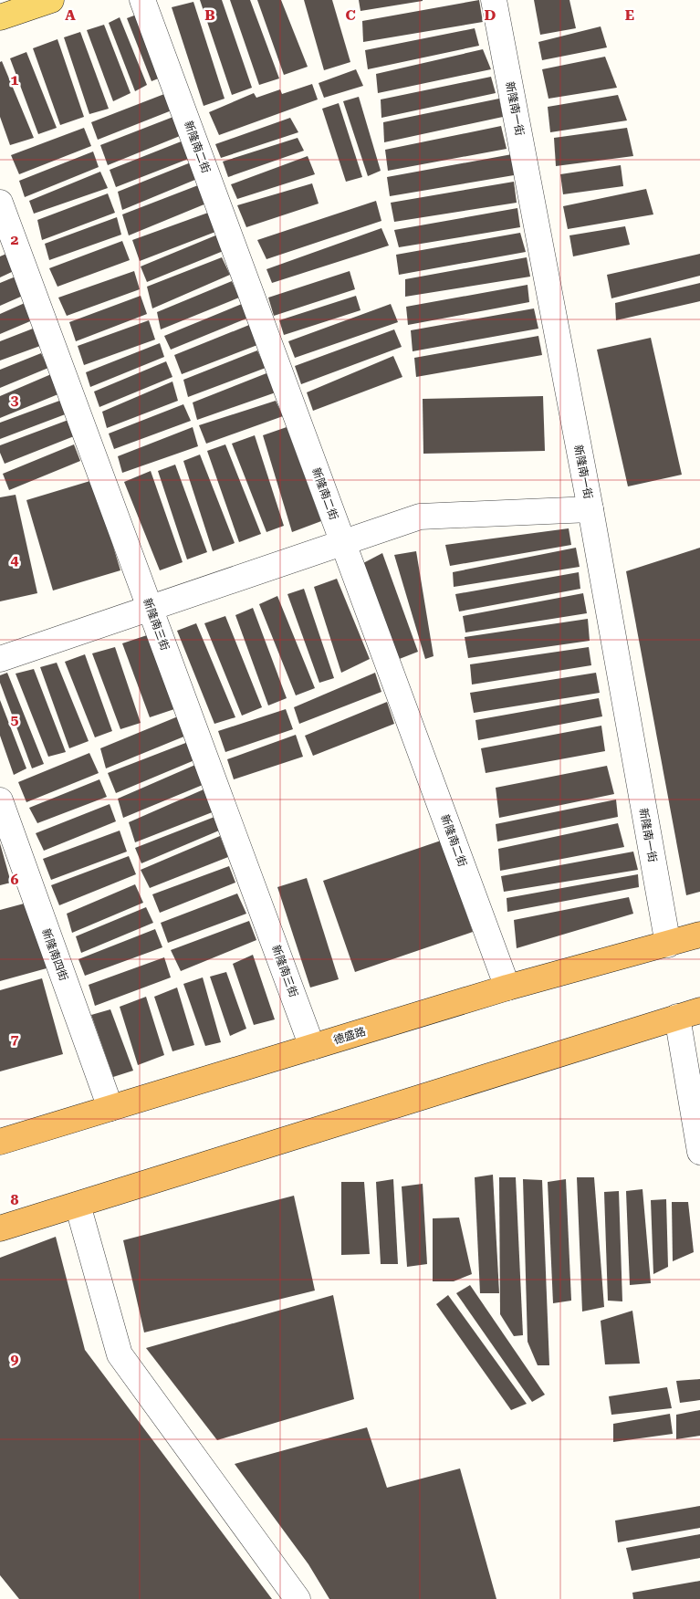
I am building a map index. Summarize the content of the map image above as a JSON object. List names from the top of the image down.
{
  "streets": {
    "highway": ["德盛路"],
    "street": [
      "新隆南一街",
      "新隆南二街",
      "新隆南三街",
      "新隆南四街"
    ]
  },
  "crossings": [
    ["新隆南一街", "德盛路"],
    ["新隆南二街", "德盛路"],
    ["新隆南三街", "德盛路"],
    ["新隆南四街", "德盛路"]
  ],
  "grid": {
    "columns": [
      "A",
      "B",
      "C",
      "D",
      "E"
    ],
    "rows": [
      "1",
      "2",
      "3",
      "4",
      "5",
      "6",
      "7",
      "8",
      "9"
    ]
  }
}
